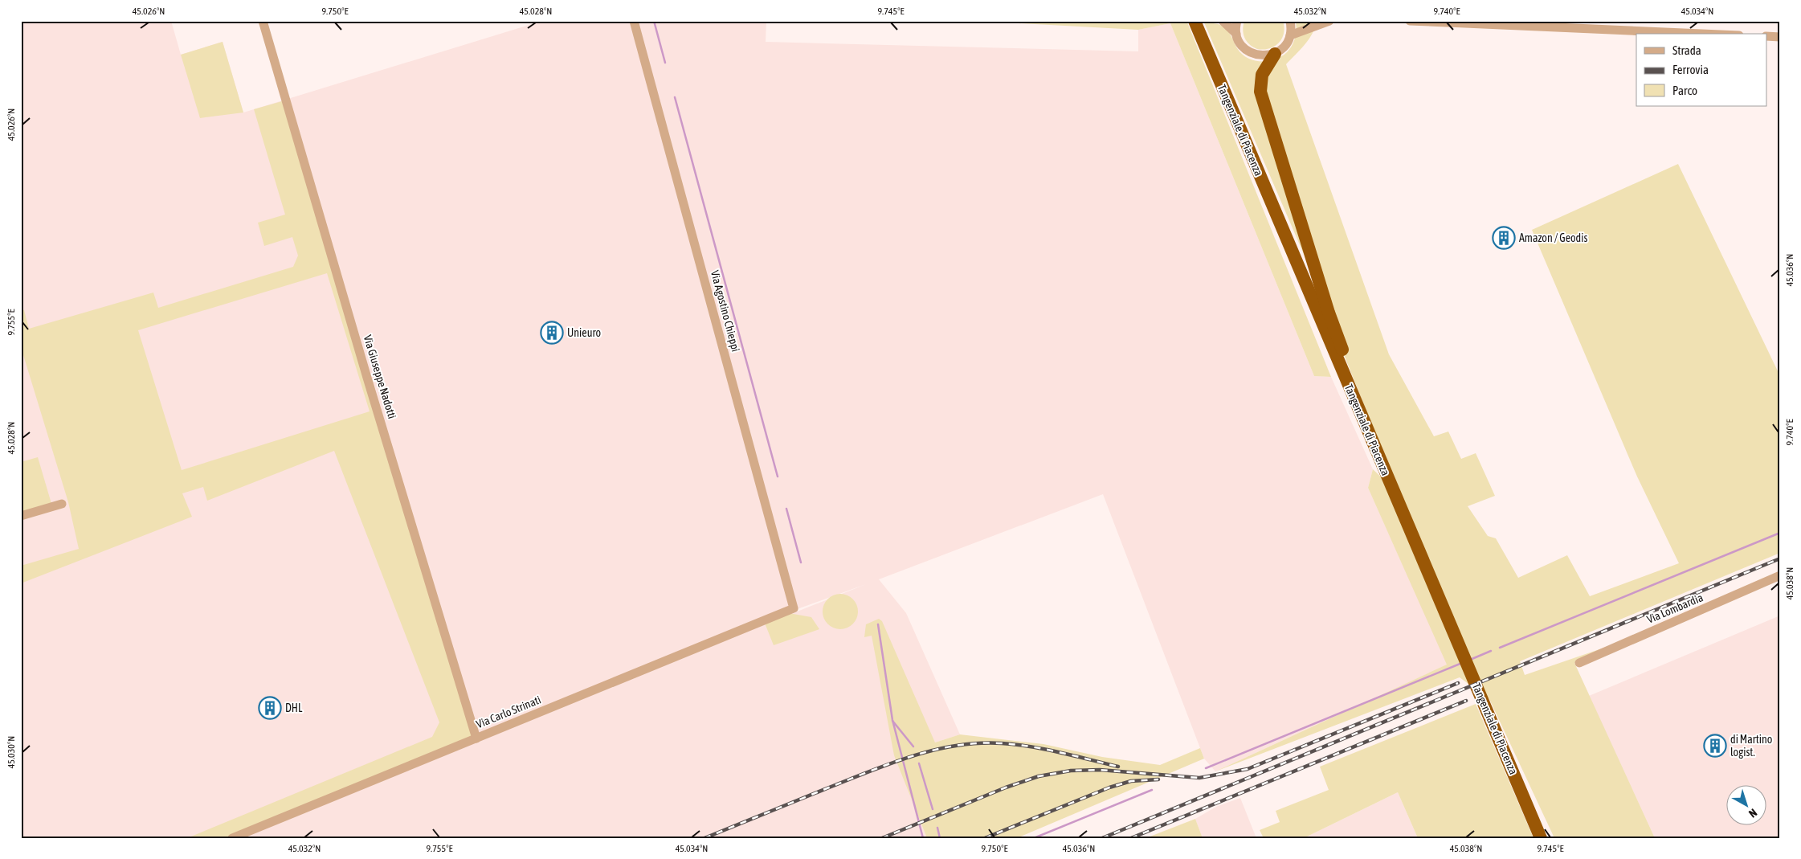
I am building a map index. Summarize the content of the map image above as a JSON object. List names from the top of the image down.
{
  "streets": {
    "highway": ["Tangenziale di Piacenza"],
    "street": [
      "Via Agostino Chieppi",
      "Via Giuseppe Nadotti",
      "Via Lombardia",
      "Via Carlo Strinati"
    ]
  },
  "crossings": [
    ["Via Agostino Chieppi", "Via Carlo Strinati"],
    ["Via Giuseppe Nadotti", "Via Carlo Strinati"]
  ],
  "places": {
    "building": [
      "Amazon / Geodis",
      "Unieuro",
      "DHL",
      "di Martino logist."
    ]
  },
  "legend": ["Strada", "Ferrovia", "Parco"],
  "north": "bottom right",
  "coordinates": [
    "45.026°N",
    "9.750°E",
    "45.028°N",
    "9.745°E",
    "45.032°N",
    "9.740°E",
    "45.034°N",
    "45.036°N",
    "9.755°E",
    "45.038°N",
    "45.030°N"
  ]
}
